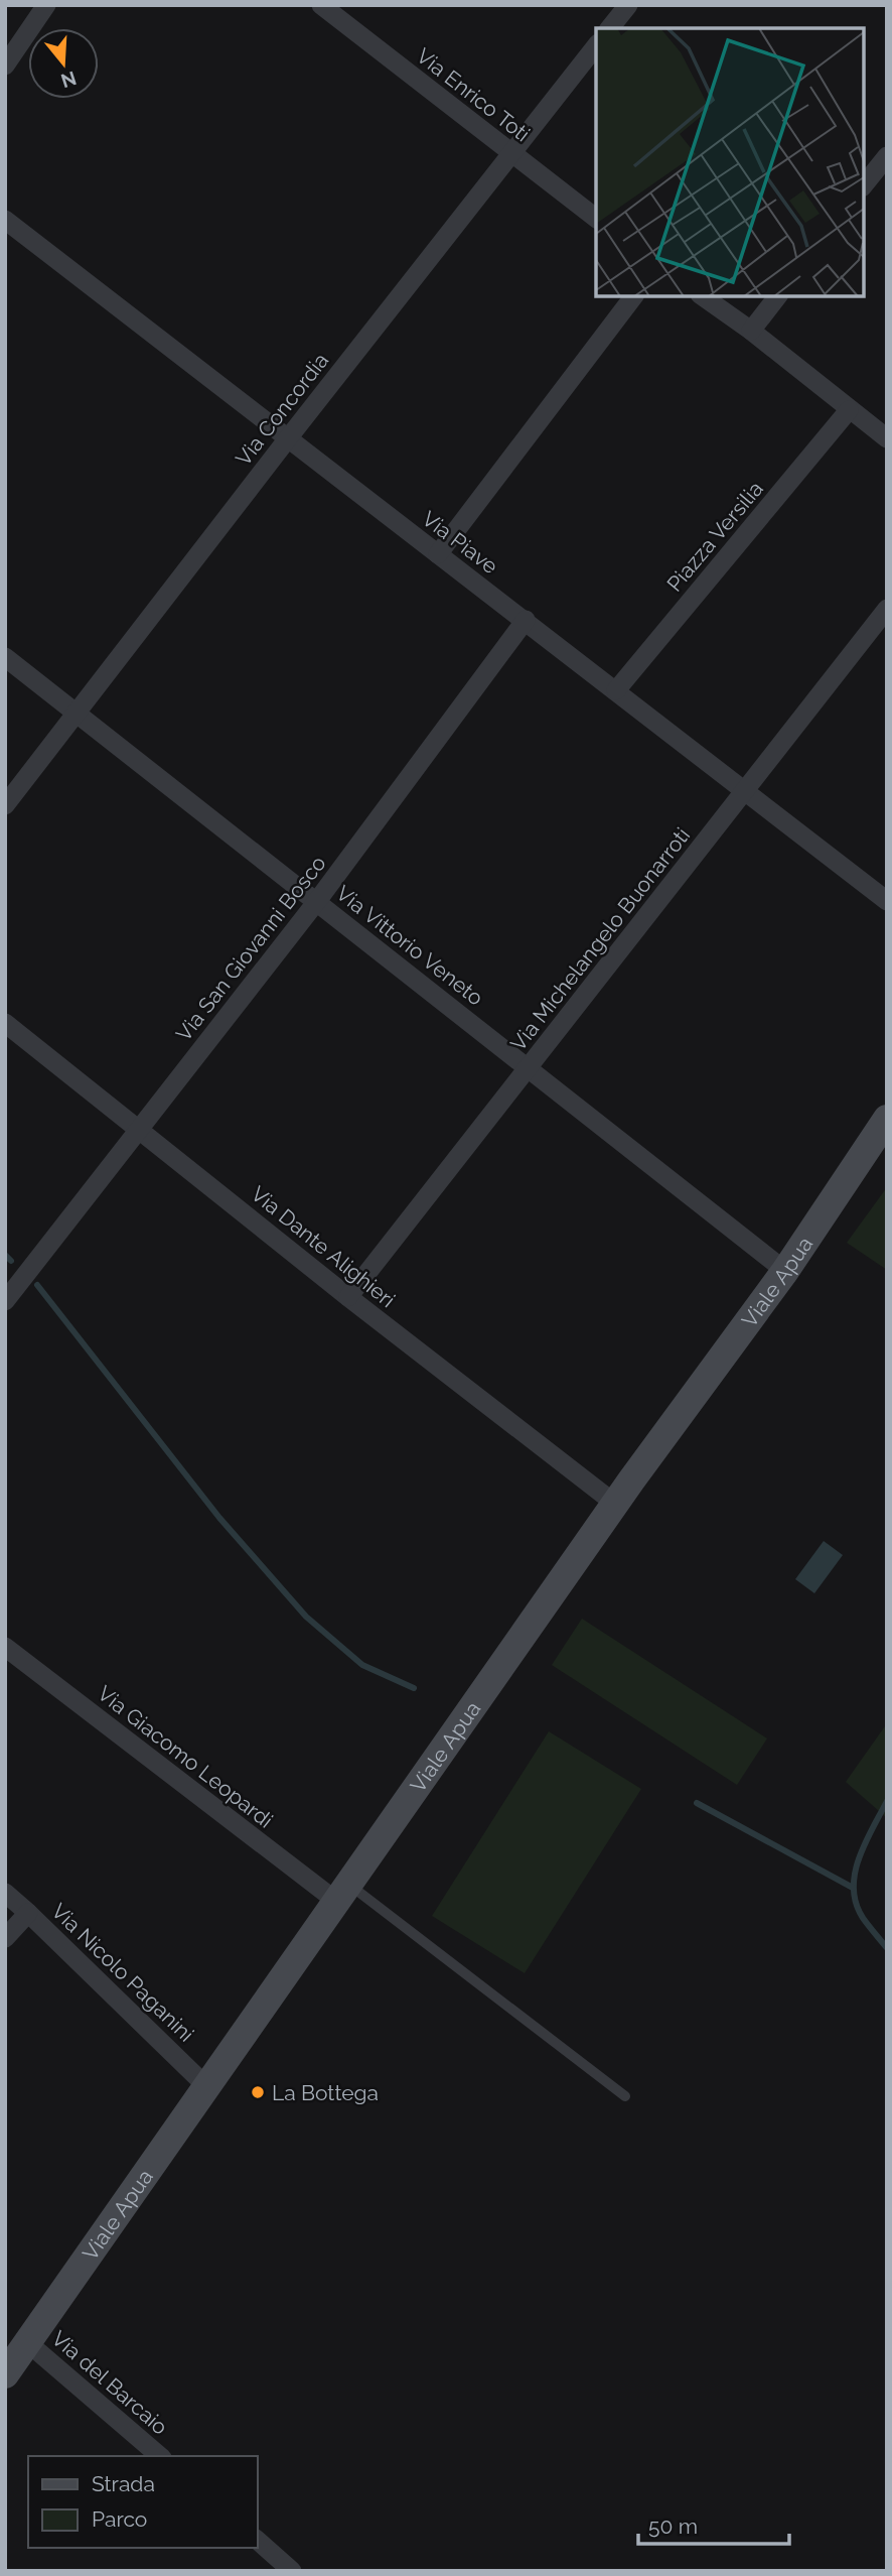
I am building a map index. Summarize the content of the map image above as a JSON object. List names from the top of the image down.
{
  "streets": {
    "street": [
      "Via Enrico Toti",
      "Via Concordia",
      "Piazza Versilia",
      "Via Piave",
      "Via Michelangelo Buonarroti",
      "Via Vittorio Veneto",
      "Via San Giovanni Bosco",
      "Via Dante Alighieri",
      "Viale Apua",
      "Via Giacomo Leopardi",
      "Via Nicolo Paganini",
      "Via del Barcaio"
    ]
  },
  "crossings": [
    ["Via Enrico Toti", "Via Concordia"],
    ["Via Concordia", "Via Piave"],
    ["Via Concordia", "Via Vittorio Veneto"],
    ["Piazza Versilia", "Via Piave"],
    ["Via Piave", "Via Michelangelo Buonarroti"],
    ["Via Piave", "Via San Giovanni Bosco"],
    ["Via Michelangelo Buonarroti", "Via Vittorio Veneto"],
    ["Via Michelangelo Buonarroti", "Via Dante Alighieri"],
    ["Via Vittorio Veneto", "Via San Giovanni Bosco"],
    ["Via Vittorio Veneto", "Viale Apua"],
    ["Via San Giovanni Bosco", "Via Dante Alighieri"],
    ["Via Dante Alighieri", "Viale Apua"],
    ["Viale Apua", "Via Giacomo Leopardi"],
    ["Viale Apua", "Via Nicolo Paganini"],
    ["Viale Apua", "Via del Barcaio"]
  ],
  "places": ["La Bottega"],
  "legend": ["Strada", "Parco"],
  "scale_bar": "50 m",
  "north": "bottom"
}
